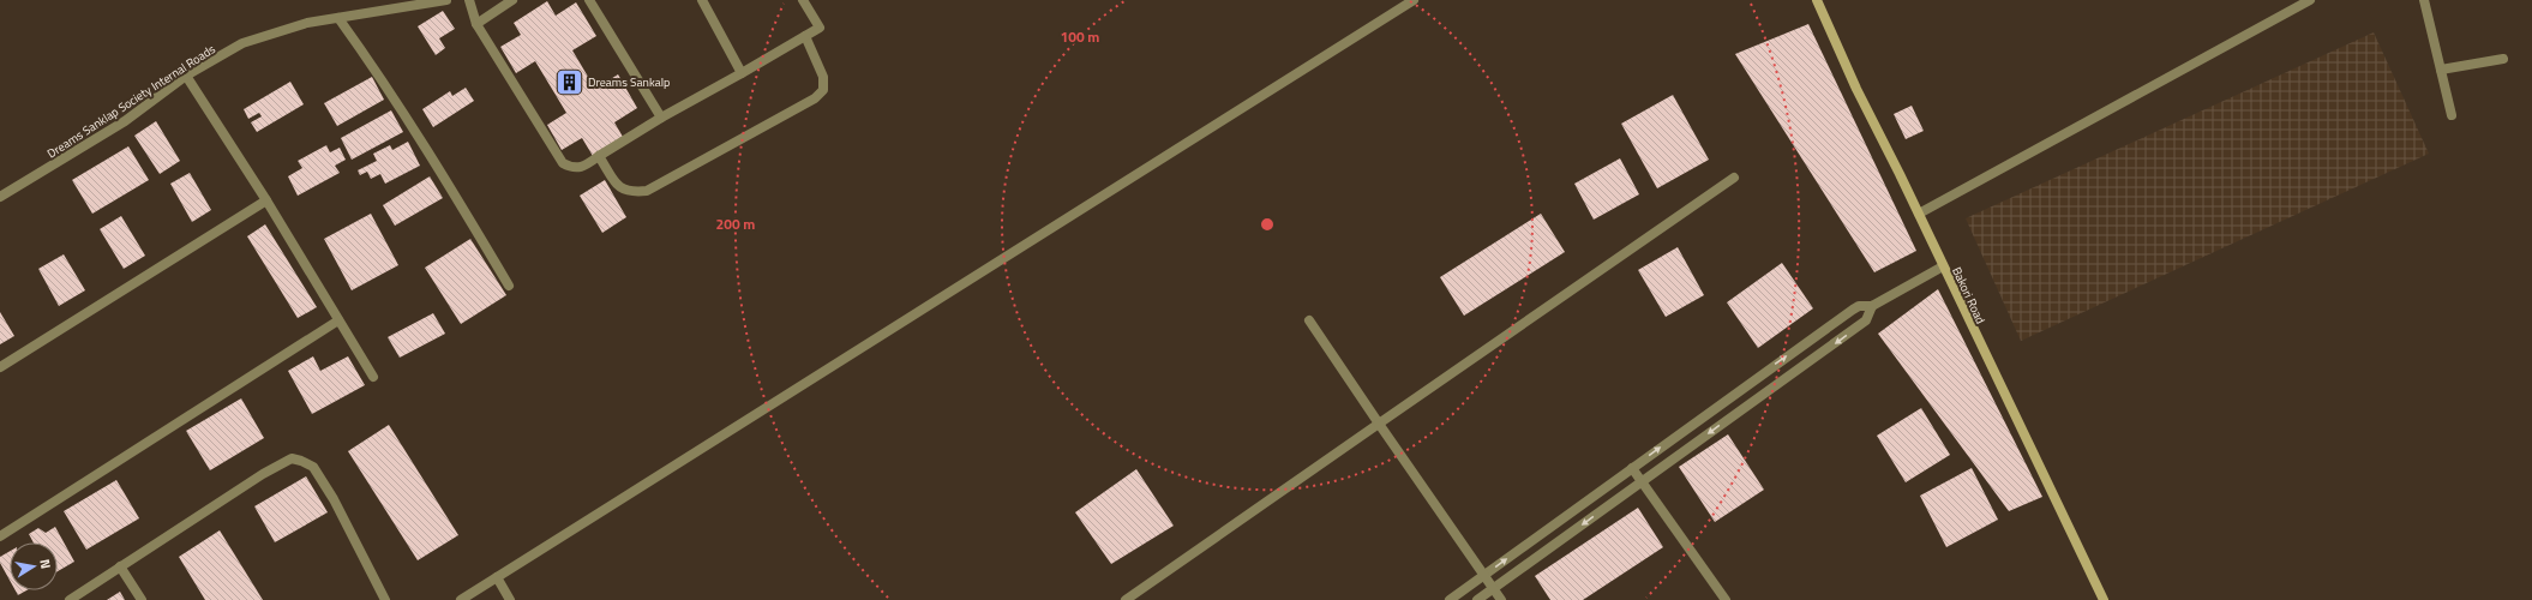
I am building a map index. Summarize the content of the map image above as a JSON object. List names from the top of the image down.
{
  "streets": {
    "street": ["Dreams Sanklap Society Internal Roads", "Bakori Road"]
  },
  "places": {
    "building": ["Dreams Sankalp"]
  },
  "north": "right",
  "rings": ["100 m", "200 m"]
}
